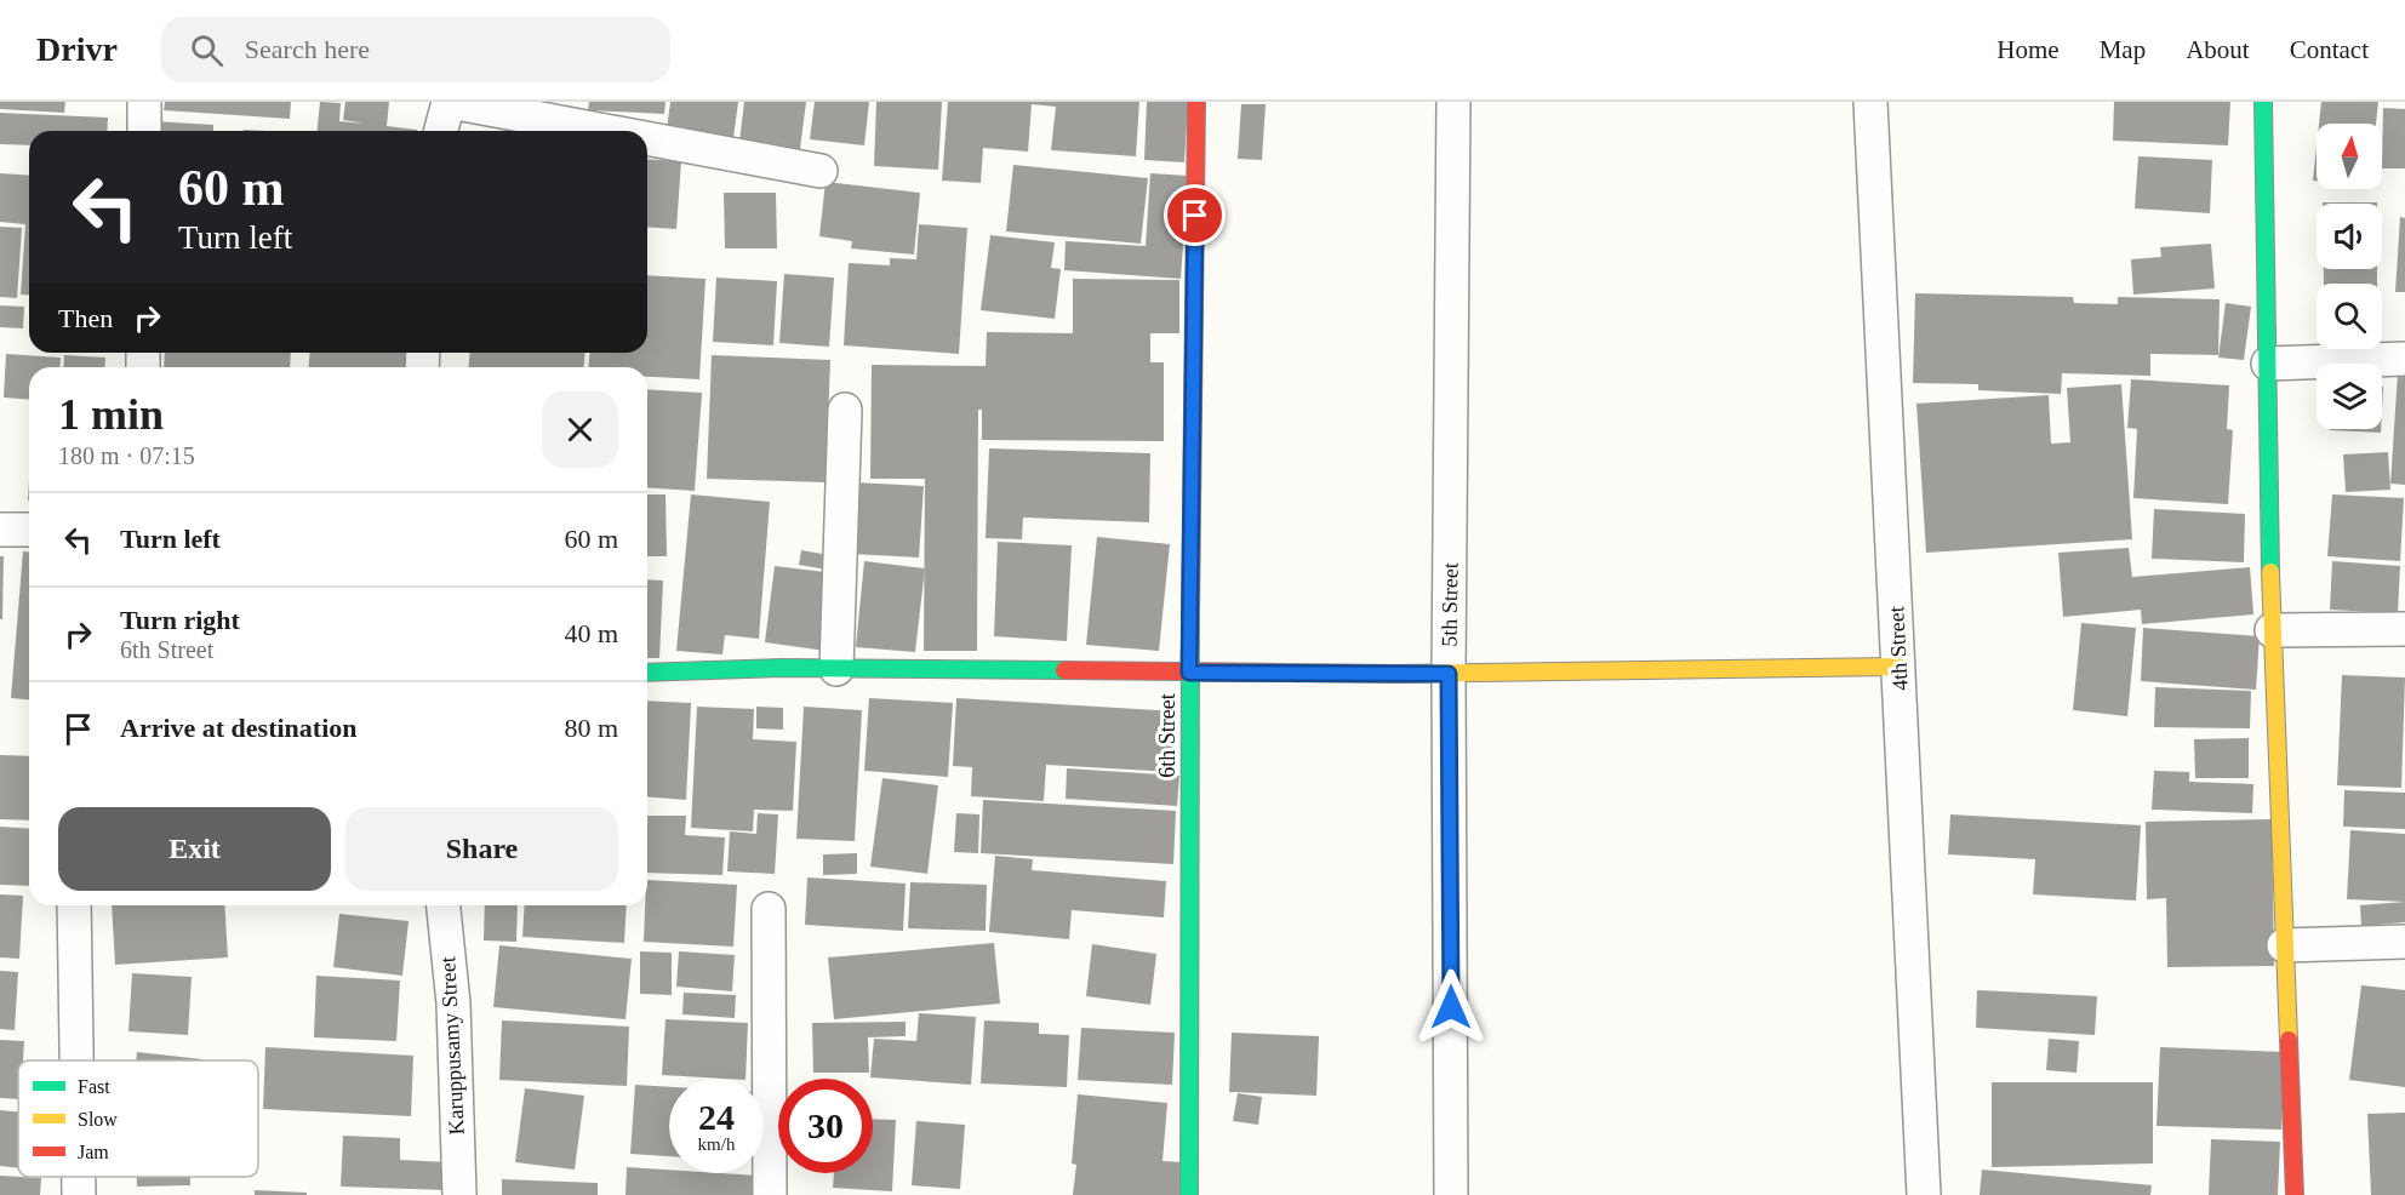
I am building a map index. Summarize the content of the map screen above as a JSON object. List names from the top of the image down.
{
  "streets": {
    "street": [
      "5th Street",
      "4th Street",
      "6th Street",
      "Karuppusamy Street"
    ]
  },
  "legend": ["Fast", "Slow", "Jam"],
  "north": "top",
  "page": {
    "header": "Drivr",
    "search": "Search here",
    "nav": [
      "Home",
      "Map",
      "About",
      "Contact"
    ],
    "turn": ["60 m", "Turn left"],
    "then": "Then",
    "heading": ["1 min", "180 m · 07:15"],
    "list": [
      {
        "name": "Turn left",
        "value": "60 m"
      },
      {
        "name": "Turn right",
        "note": "6th Street",
        "value": "40 m"
      },
      {
        "name": "Arrive at destination",
        "value": "80 m"
      }
    ],
    "buttons": ["Exit", "Share"],
    "speed": "24 km/h",
    "limit": "30"
  }
}
